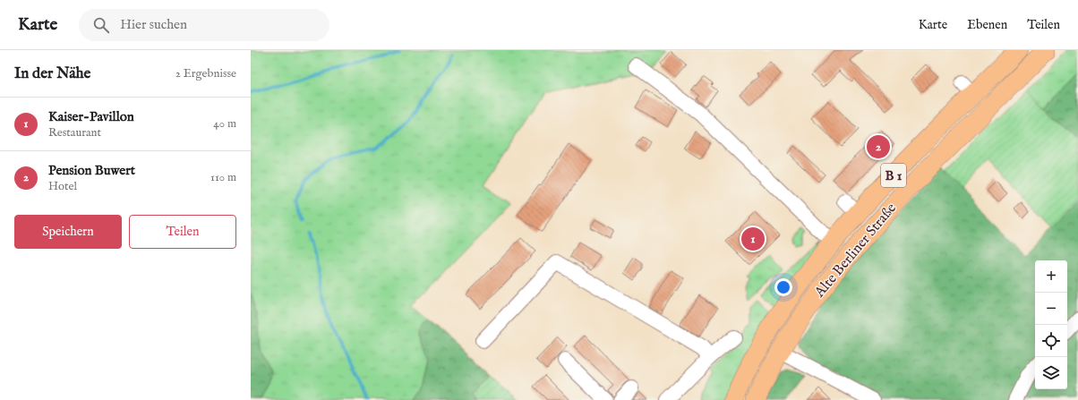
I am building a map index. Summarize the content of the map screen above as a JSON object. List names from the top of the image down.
{
  "streets": {
    "main road": ["B 1", "Alte Berliner Straße"]
  },
  "crossings": [
    ["B 1", "Alte Berliner Straße"]
  ],
  "page": {
    "header": "Karte",
    "search": "Hier suchen",
    "nav": ["Karte", "Ebenen", "Teilen"],
    "heading": ["In der Nähe", "2 Ergebnisse"],
    "list": [
      {
        "mark": "1",
        "name": "Kaiser-Pavillon",
        "note": "Restaurant",
        "value": "40 m"
      },
      {
        "mark": "2",
        "name": "Pension Buwert",
        "note": "Hotel",
        "value": "110 m"
      }
    ],
    "pins": ["2", "1"],
    "buttons": ["Speichern", "Teilen"],
    "map_buttons": ["+", "−"]
  }
}
